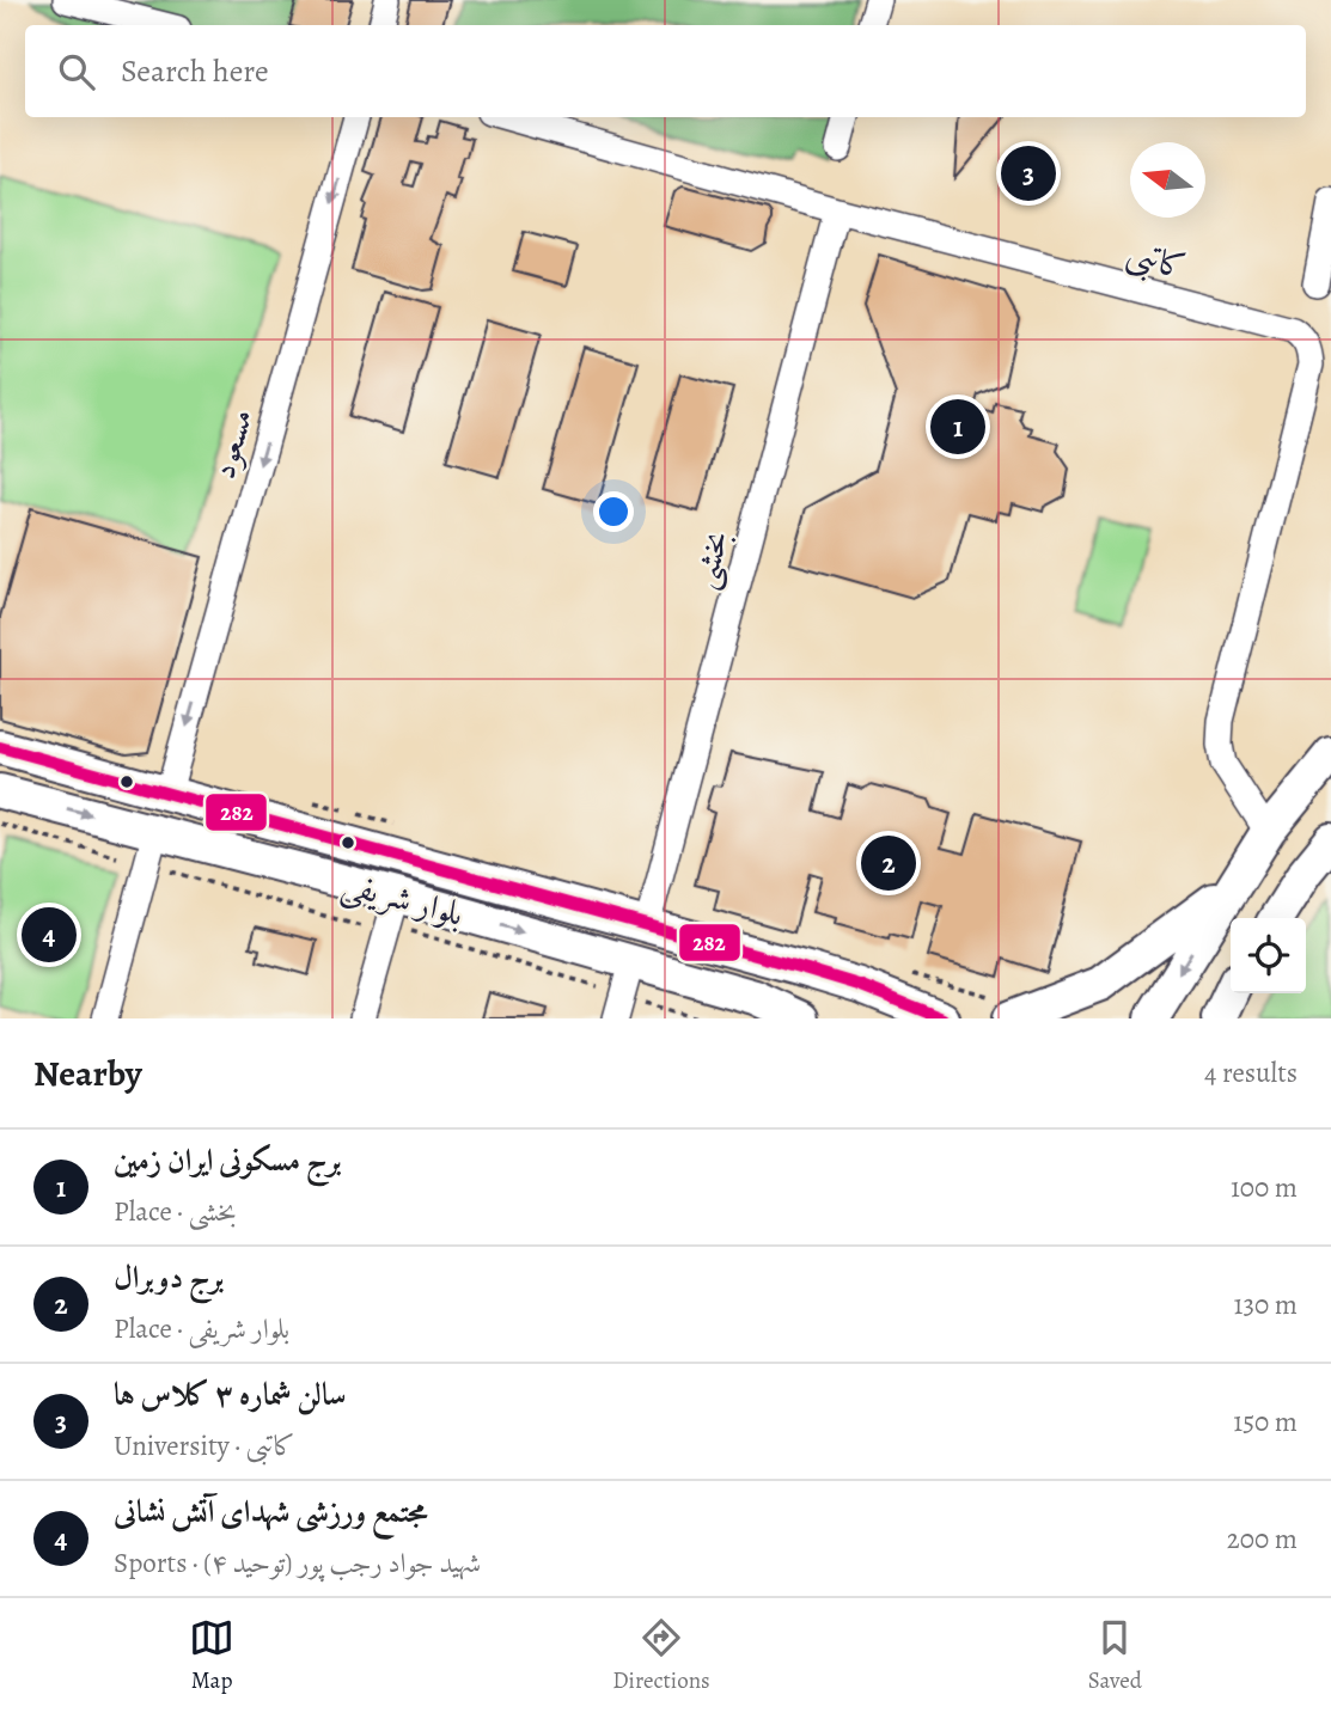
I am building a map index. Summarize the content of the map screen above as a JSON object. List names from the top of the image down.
{
  "streets": {
    "main road": ["بلوار شریفی"],
    "street": ["کاتبی", "مسعود", "بخشی"]
  },
  "crossings": [
    ["کاتبی", "بخشی"],
    ["مسعود", "بلوار شریفی"],
    ["بخشی", "بلوار شریفی"]
  ],
  "one_way": ["مسعود"],
  "lines": ["transit line 282"],
  "north": "left",
  "page": {
    "search": "Search here",
    "pins": [
      "3",
      "1",
      "2",
      "4"
    ],
    "heading": ["Nearby", "4 results"],
    "list": [
      {
        "mark": "1",
        "name": "برج مسکونی ایران زمین",
        "note": "Place · بخشی",
        "value": "100 m"
      },
      {
        "mark": "2",
        "name": "برج دوبرال",
        "note": "Place · بلوار شریفی",
        "value": "130 m"
      },
      {
        "mark": "3",
        "name": "سالن شماره ۳ کلاس ها",
        "note": "University · کاتبی",
        "value": "150 m"
      },
      {
        "mark": "4",
        "name": "مجتمع ورزشی شهدای آتش نشانی",
        "note": "Sports · شهید جواد رجب پور (توحید ۴)",
        "value": "200 m"
      }
    ],
    "nav": ["Map", "Directions", "Saved"]
  }
}
